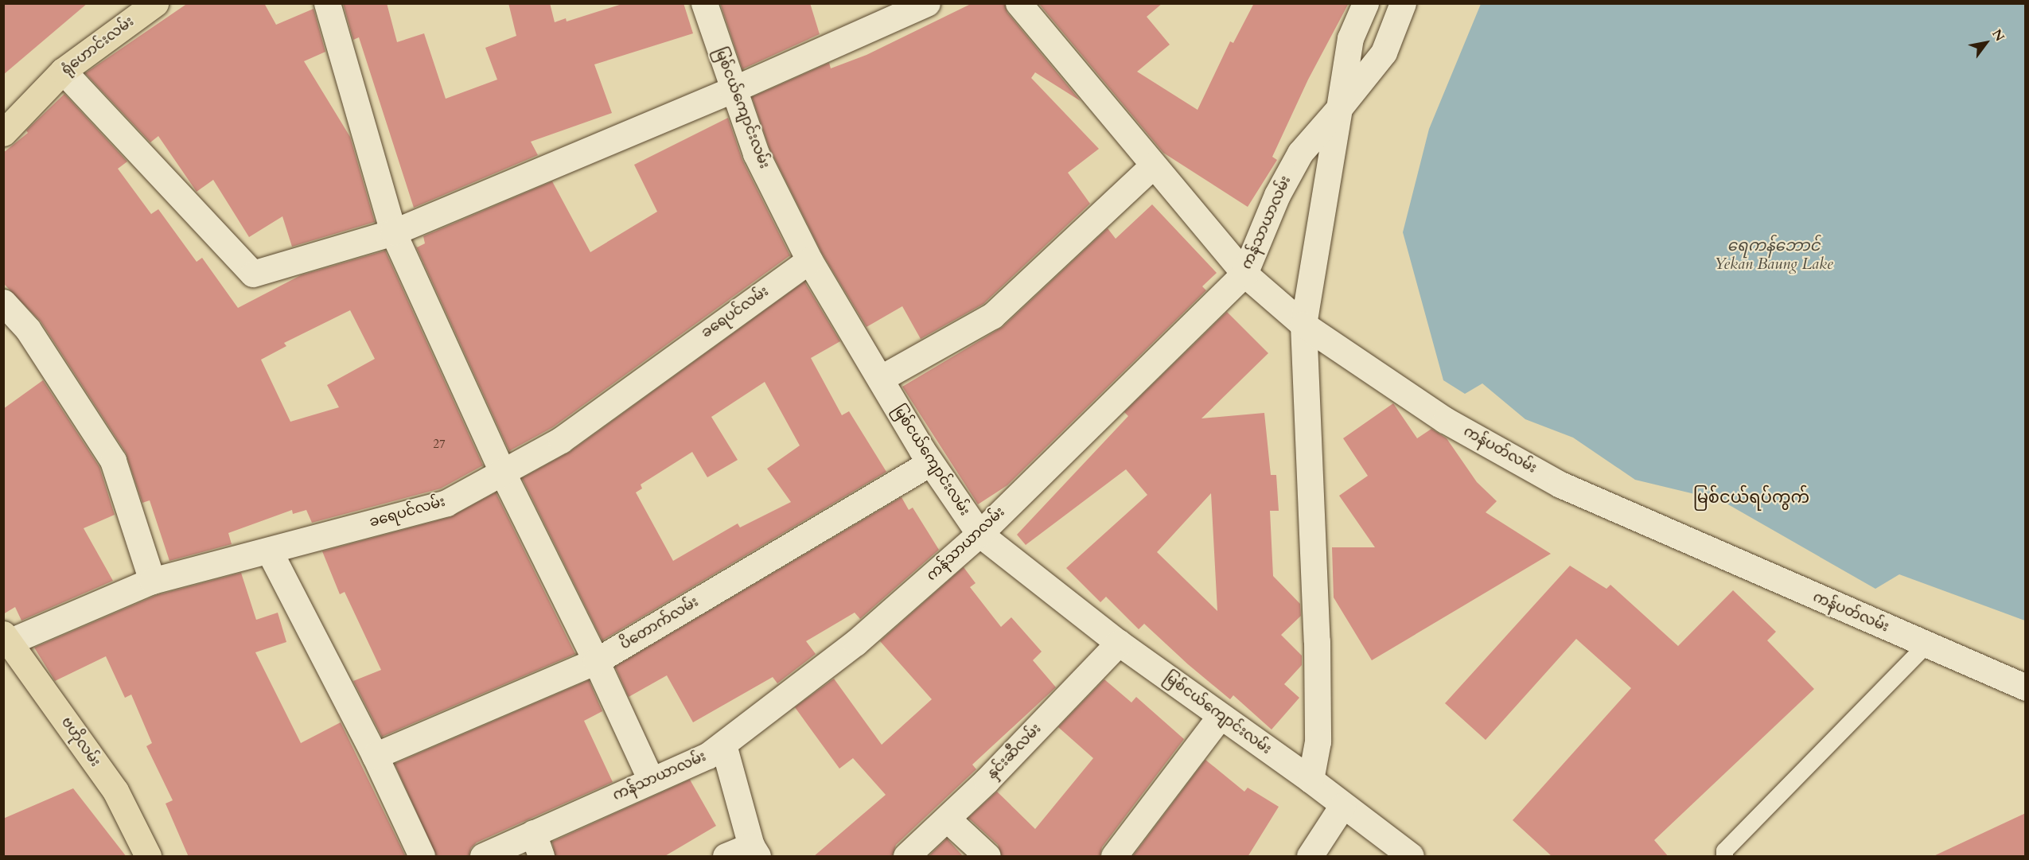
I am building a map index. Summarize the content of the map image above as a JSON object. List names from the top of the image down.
{
  "streets": {
    "main road": ["ရုံဟောင်းလမ်း", "ဗဟိုလမ်း"],
    "street": [
      "မြစ်ငယ်ကျောင်းလမ်း",
      "ကန်သာယာလမ်း",
      "ခရေပင်လမ်း",
      "ကန်ပတ်လမ်း",
      "ပိတောက်လမ်း",
      "နှင်းဆီလမ်း"
    ]
  },
  "crossings": [
    ["မြစ်ငယ်ကျောင်းလမ်း", "ကန်သာယာလမ်း"],
    ["မြစ်ငယ်ကျောင်းလမ်း", "ခရေပင်လမ်း"],
    ["မြစ်ငယ်ကျောင်းလမ်း", "ပိတောက်လမ်း"],
    ["မြစ်ငယ်ကျောင်းလမ်း", "နှင်းဆီလမ်း"],
    ["ကန်သာယာလမ်း", "ကန်ပတ်လမ်း"],
    ["ခရေပင်လမ်း", "ဗဟိုလမ်း"]
  ],
  "districts": ["မြစ်ငယ်ရပ်ကွက်"],
  "water": ["ရေကန်ဘောင် Yekan Baung Lake"],
  "house_numbers": ["27"],
  "north": "top right"
}
